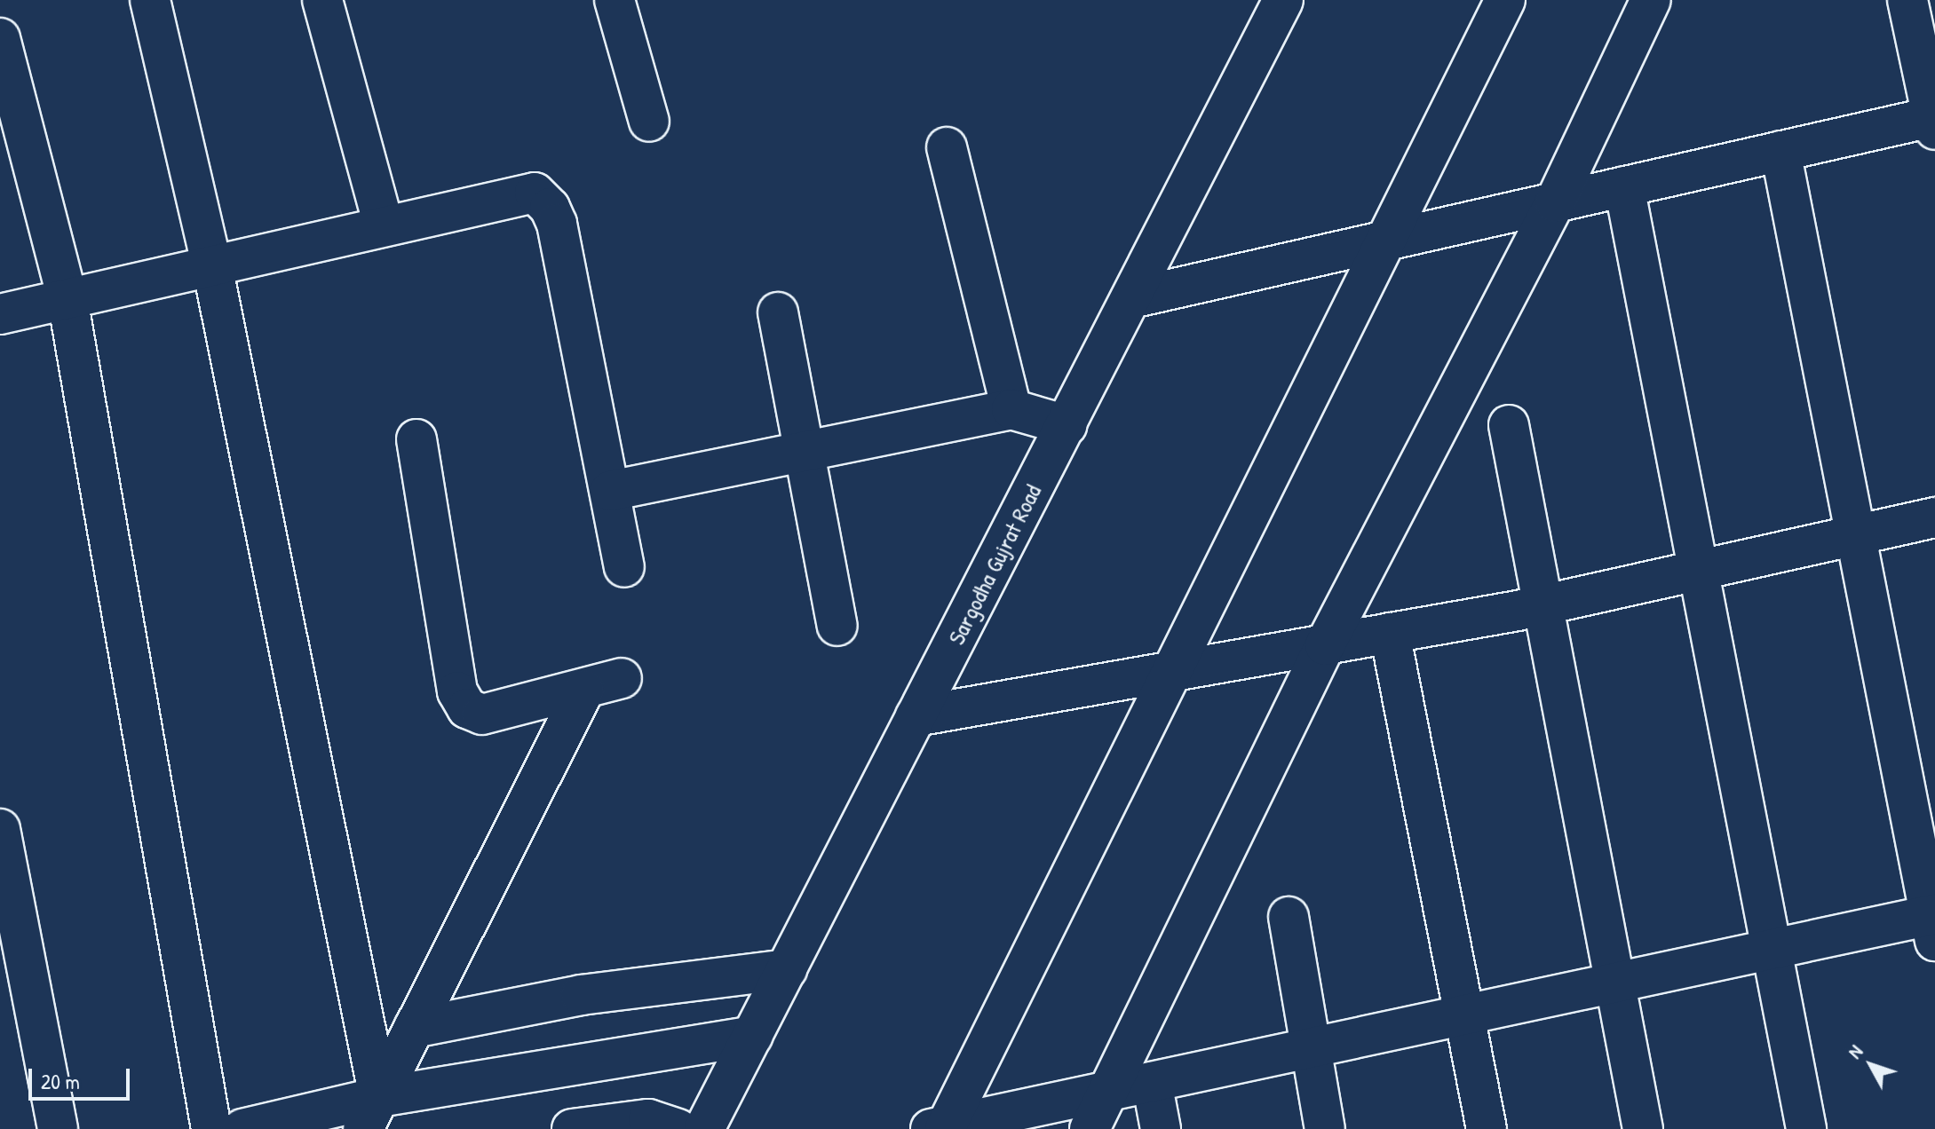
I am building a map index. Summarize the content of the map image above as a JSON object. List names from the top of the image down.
{
  "streets": {
    "street": ["Sargodha Gujrat Road"]
  },
  "scale_bar": "20 m",
  "north": "top left"
}
